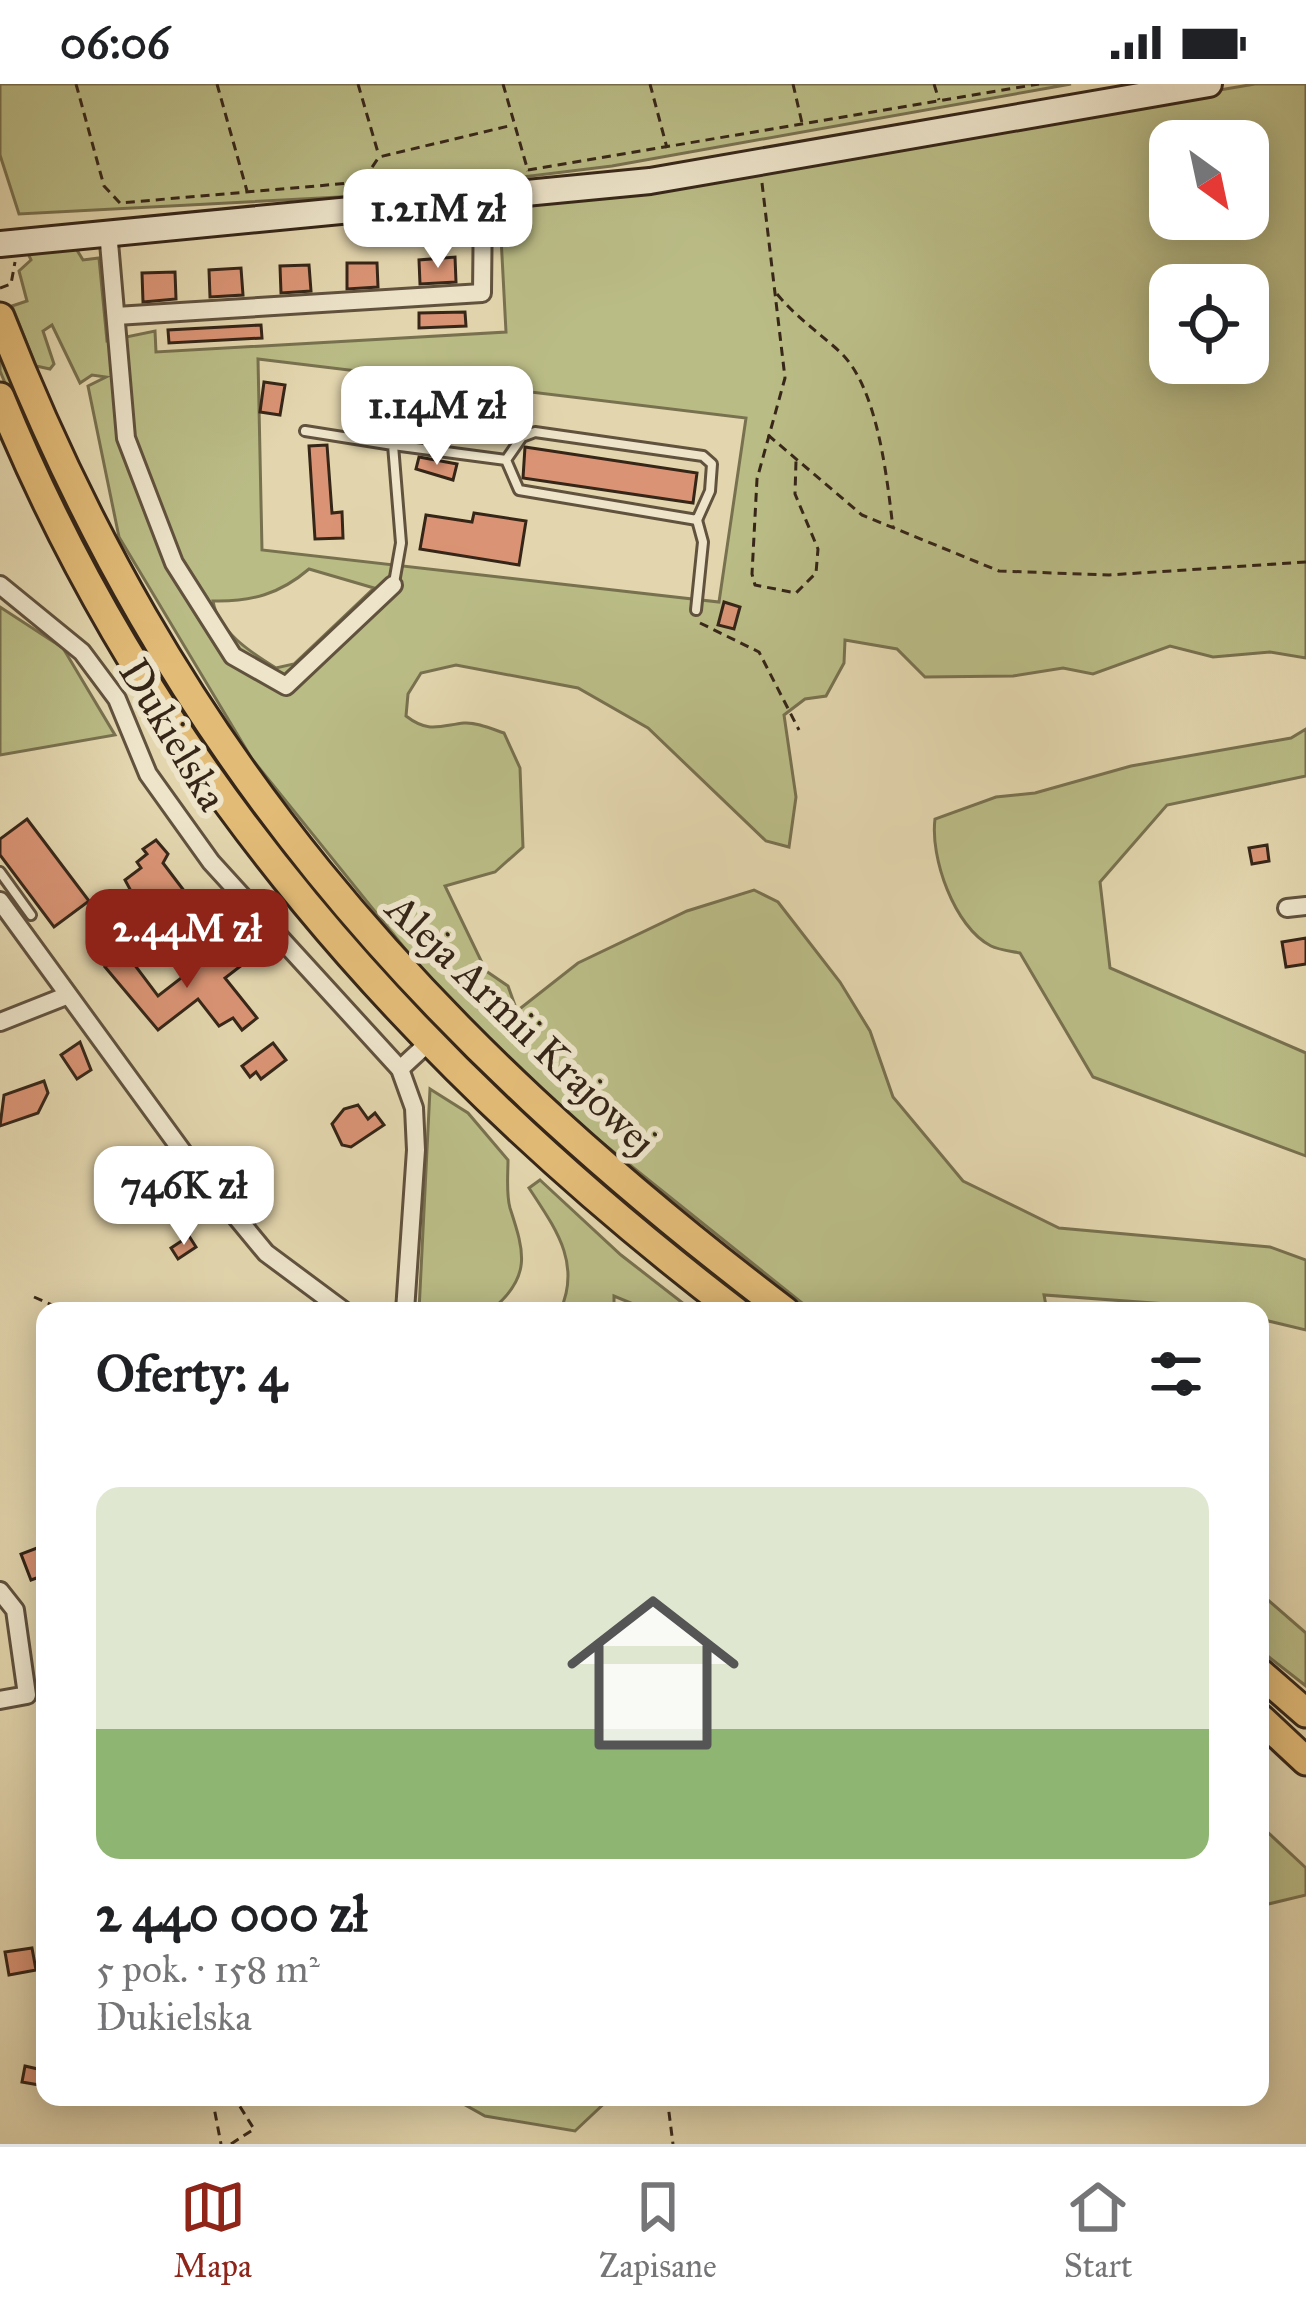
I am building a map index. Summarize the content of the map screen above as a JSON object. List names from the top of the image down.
{
  "streets": {
    "main road": ["Aleja Armii Krajowej"],
    "street": ["Dukielska"]
  },
  "north": "bottom right",
  "page": {
    "status": "06:06",
    "price": [
      "1.21M zł",
      "1.14M zł",
      "2.44M zł",
      "746K zł"
    ],
    "heading": "Oferty: 4",
    "list": [
      {
        "name": "2 440 000 zł",
        "note": "5 pok. · 158 m² · Dukielska"
      }
    ],
    "tabs": ["Mapa", "Zapisane", "Start"]
  }
}
